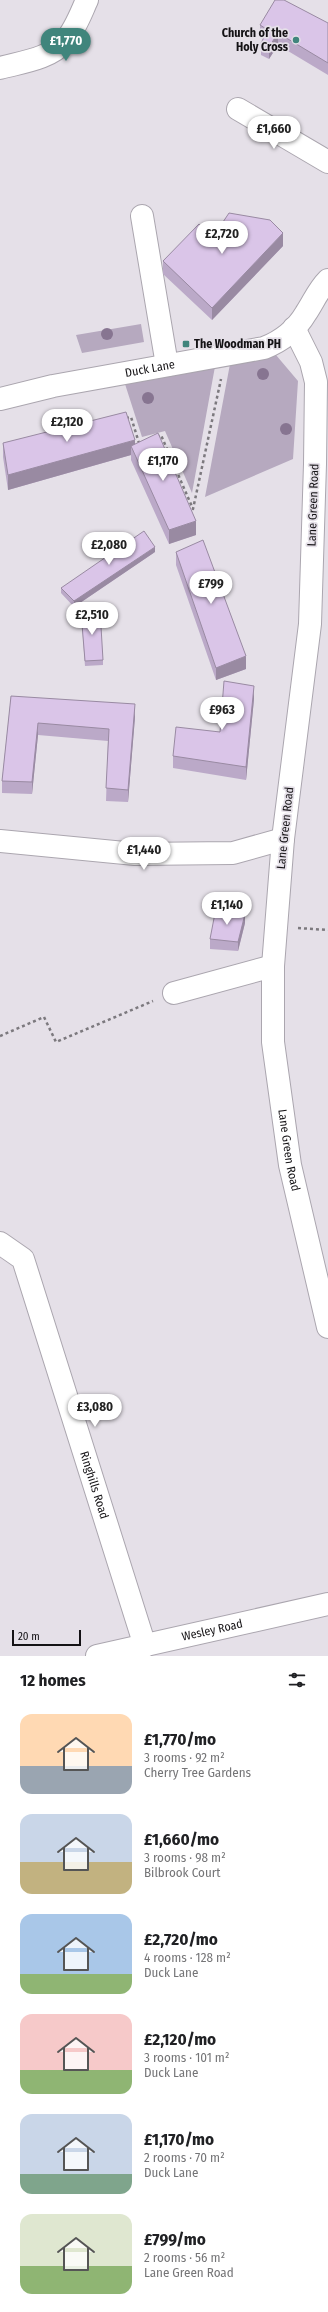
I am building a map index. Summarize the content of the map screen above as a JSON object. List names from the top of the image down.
{
  "streets": {
    "street": [
      "Duck Lane",
      "Lane Green Road",
      "Ringhills Road",
      "Wesley Road"
    ]
  },
  "crossings": [
    ["Duck Lane", "Lane Green Road"],
    ["Ringhills Road", "Wesley Road"]
  ],
  "places": {
    "other": ["Church of the Holy Cross"],
    "transit": ["The Woodman PH"]
  },
  "scale_bar": "20 m",
  "page": {
    "price": [
      "£1,770",
      "£1,660",
      "£2,720",
      "£2,120",
      "£1,170",
      "£2,080",
      "£799",
      "£2,510",
      "£963",
      "£1,440",
      "£1,140",
      "£3,080"
    ],
    "scale": "20 m",
    "heading": "12 homes",
    "list": [
      {
        "name": "£1,770/mo",
        "note": "3 rooms · 92 m² · Cherry Tree Gardens"
      },
      {
        "name": "£1,660/mo",
        "note": "3 rooms · 98 m² · Bilbrook Court"
      },
      {
        "name": "£2,720/mo",
        "note": "4 rooms · 128 m² · Duck Lane"
      },
      {
        "name": "£2,120/mo",
        "note": "3 rooms · 101 m² · Duck Lane"
      },
      {
        "name": "£1,170/mo",
        "note": "2 rooms · 70 m² · Duck Lane"
      },
      {
        "name": "£799/mo",
        "note": "2 rooms · 56 m² · Lane Green Road"
      }
    ]
  }
}
